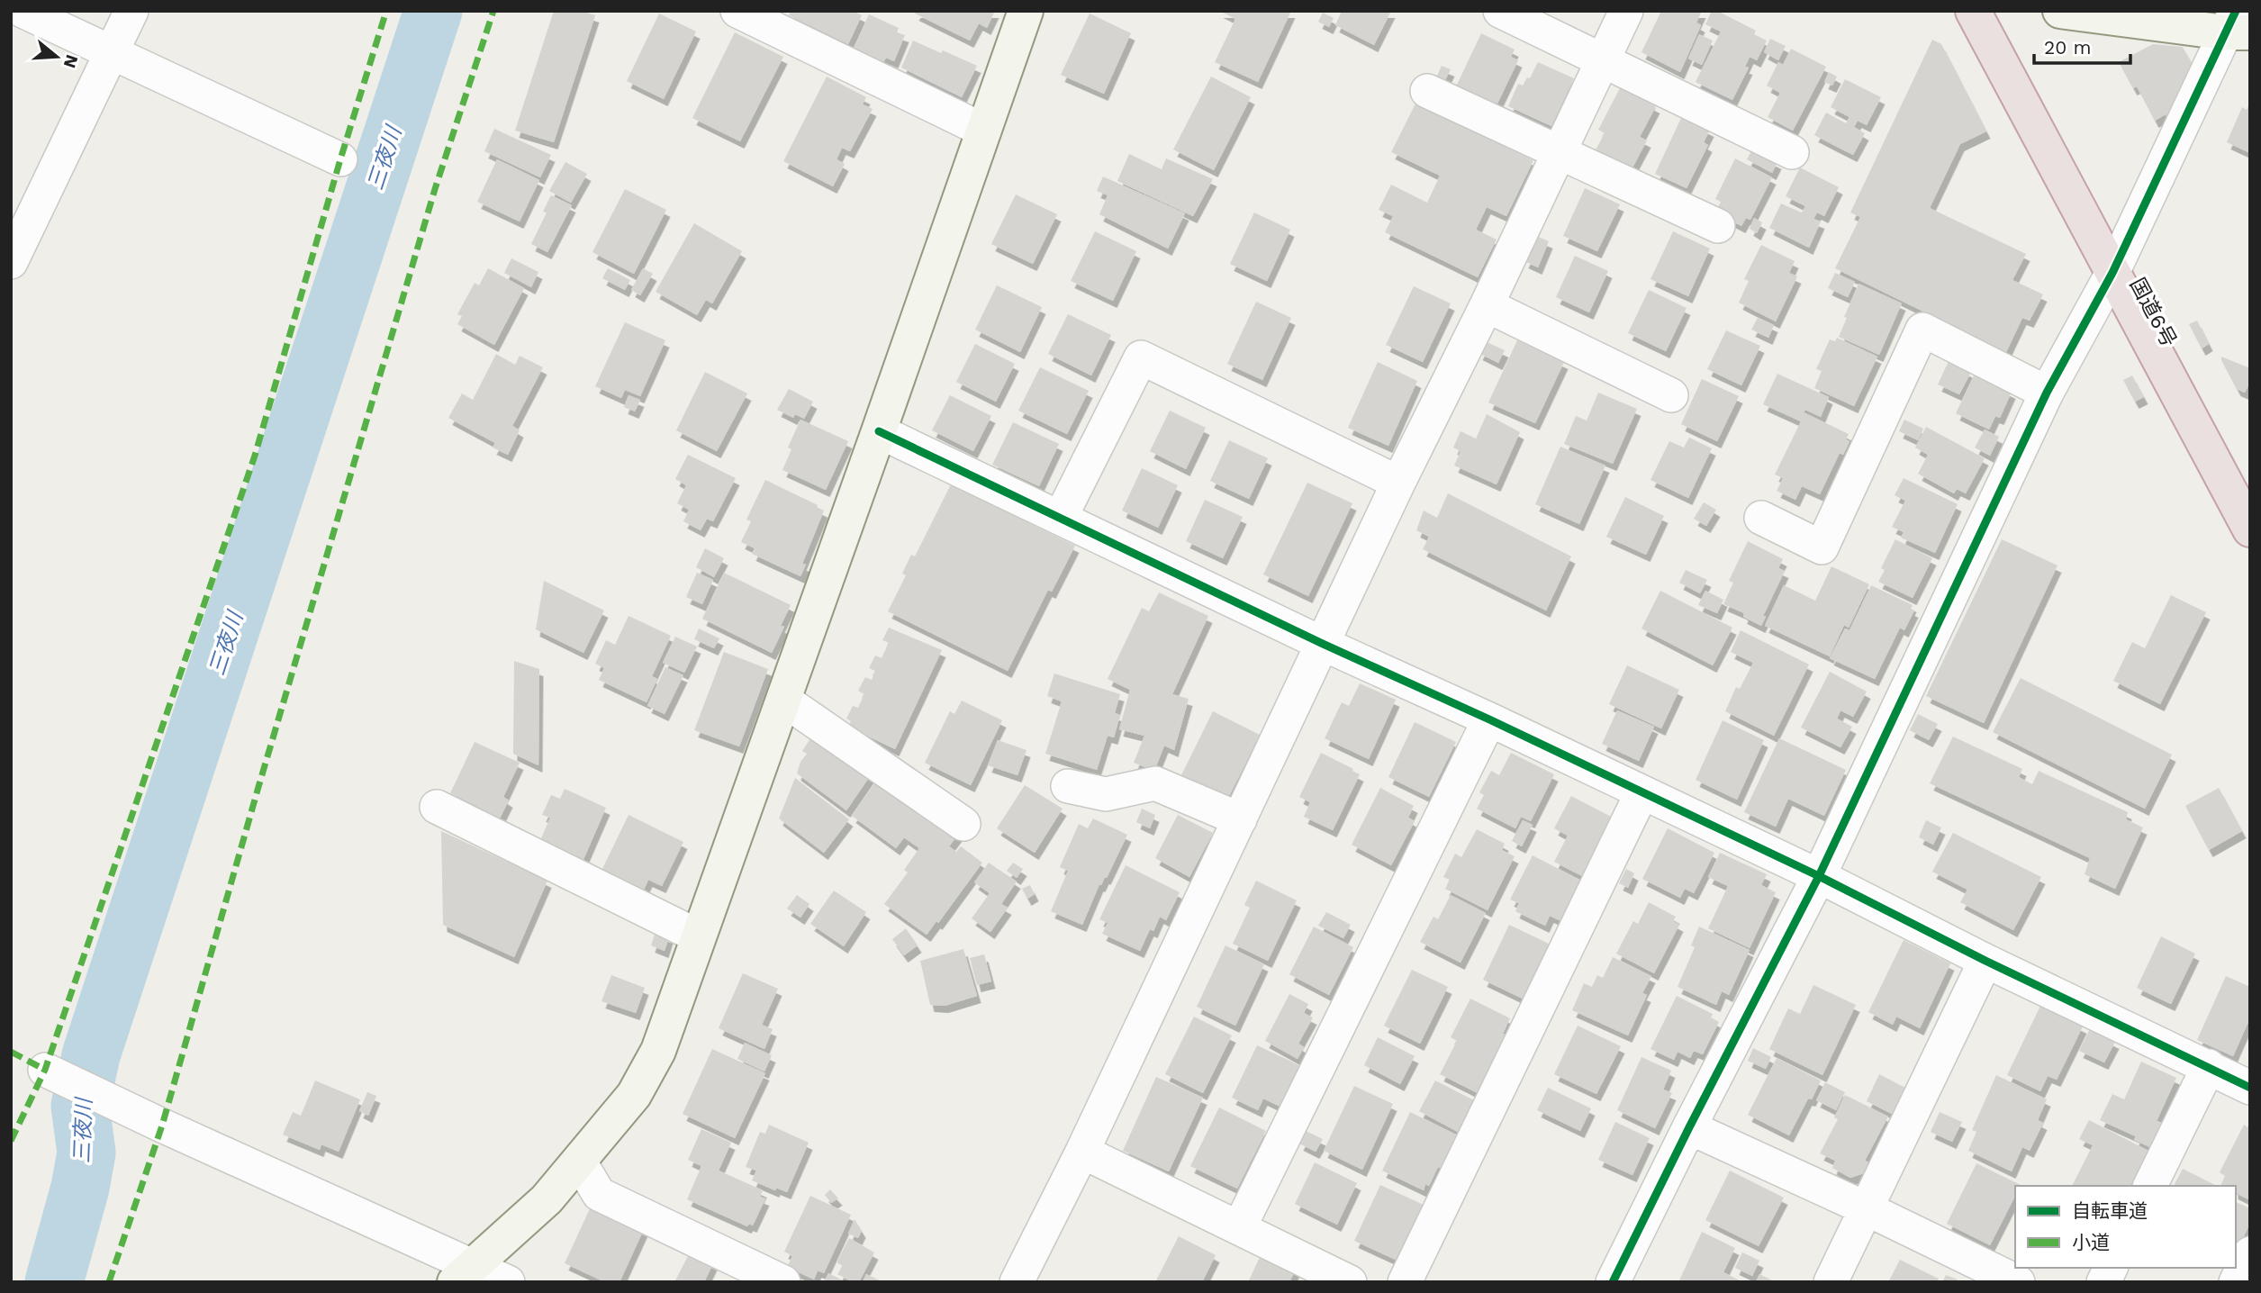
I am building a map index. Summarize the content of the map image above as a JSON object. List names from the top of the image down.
{
  "streets": {
    "highway": ["国道6号"]
  },
  "water": ["三夜川"],
  "legend": ["自転車道", "小道"],
  "scale_bar": "20 m",
  "north": "right"
}
